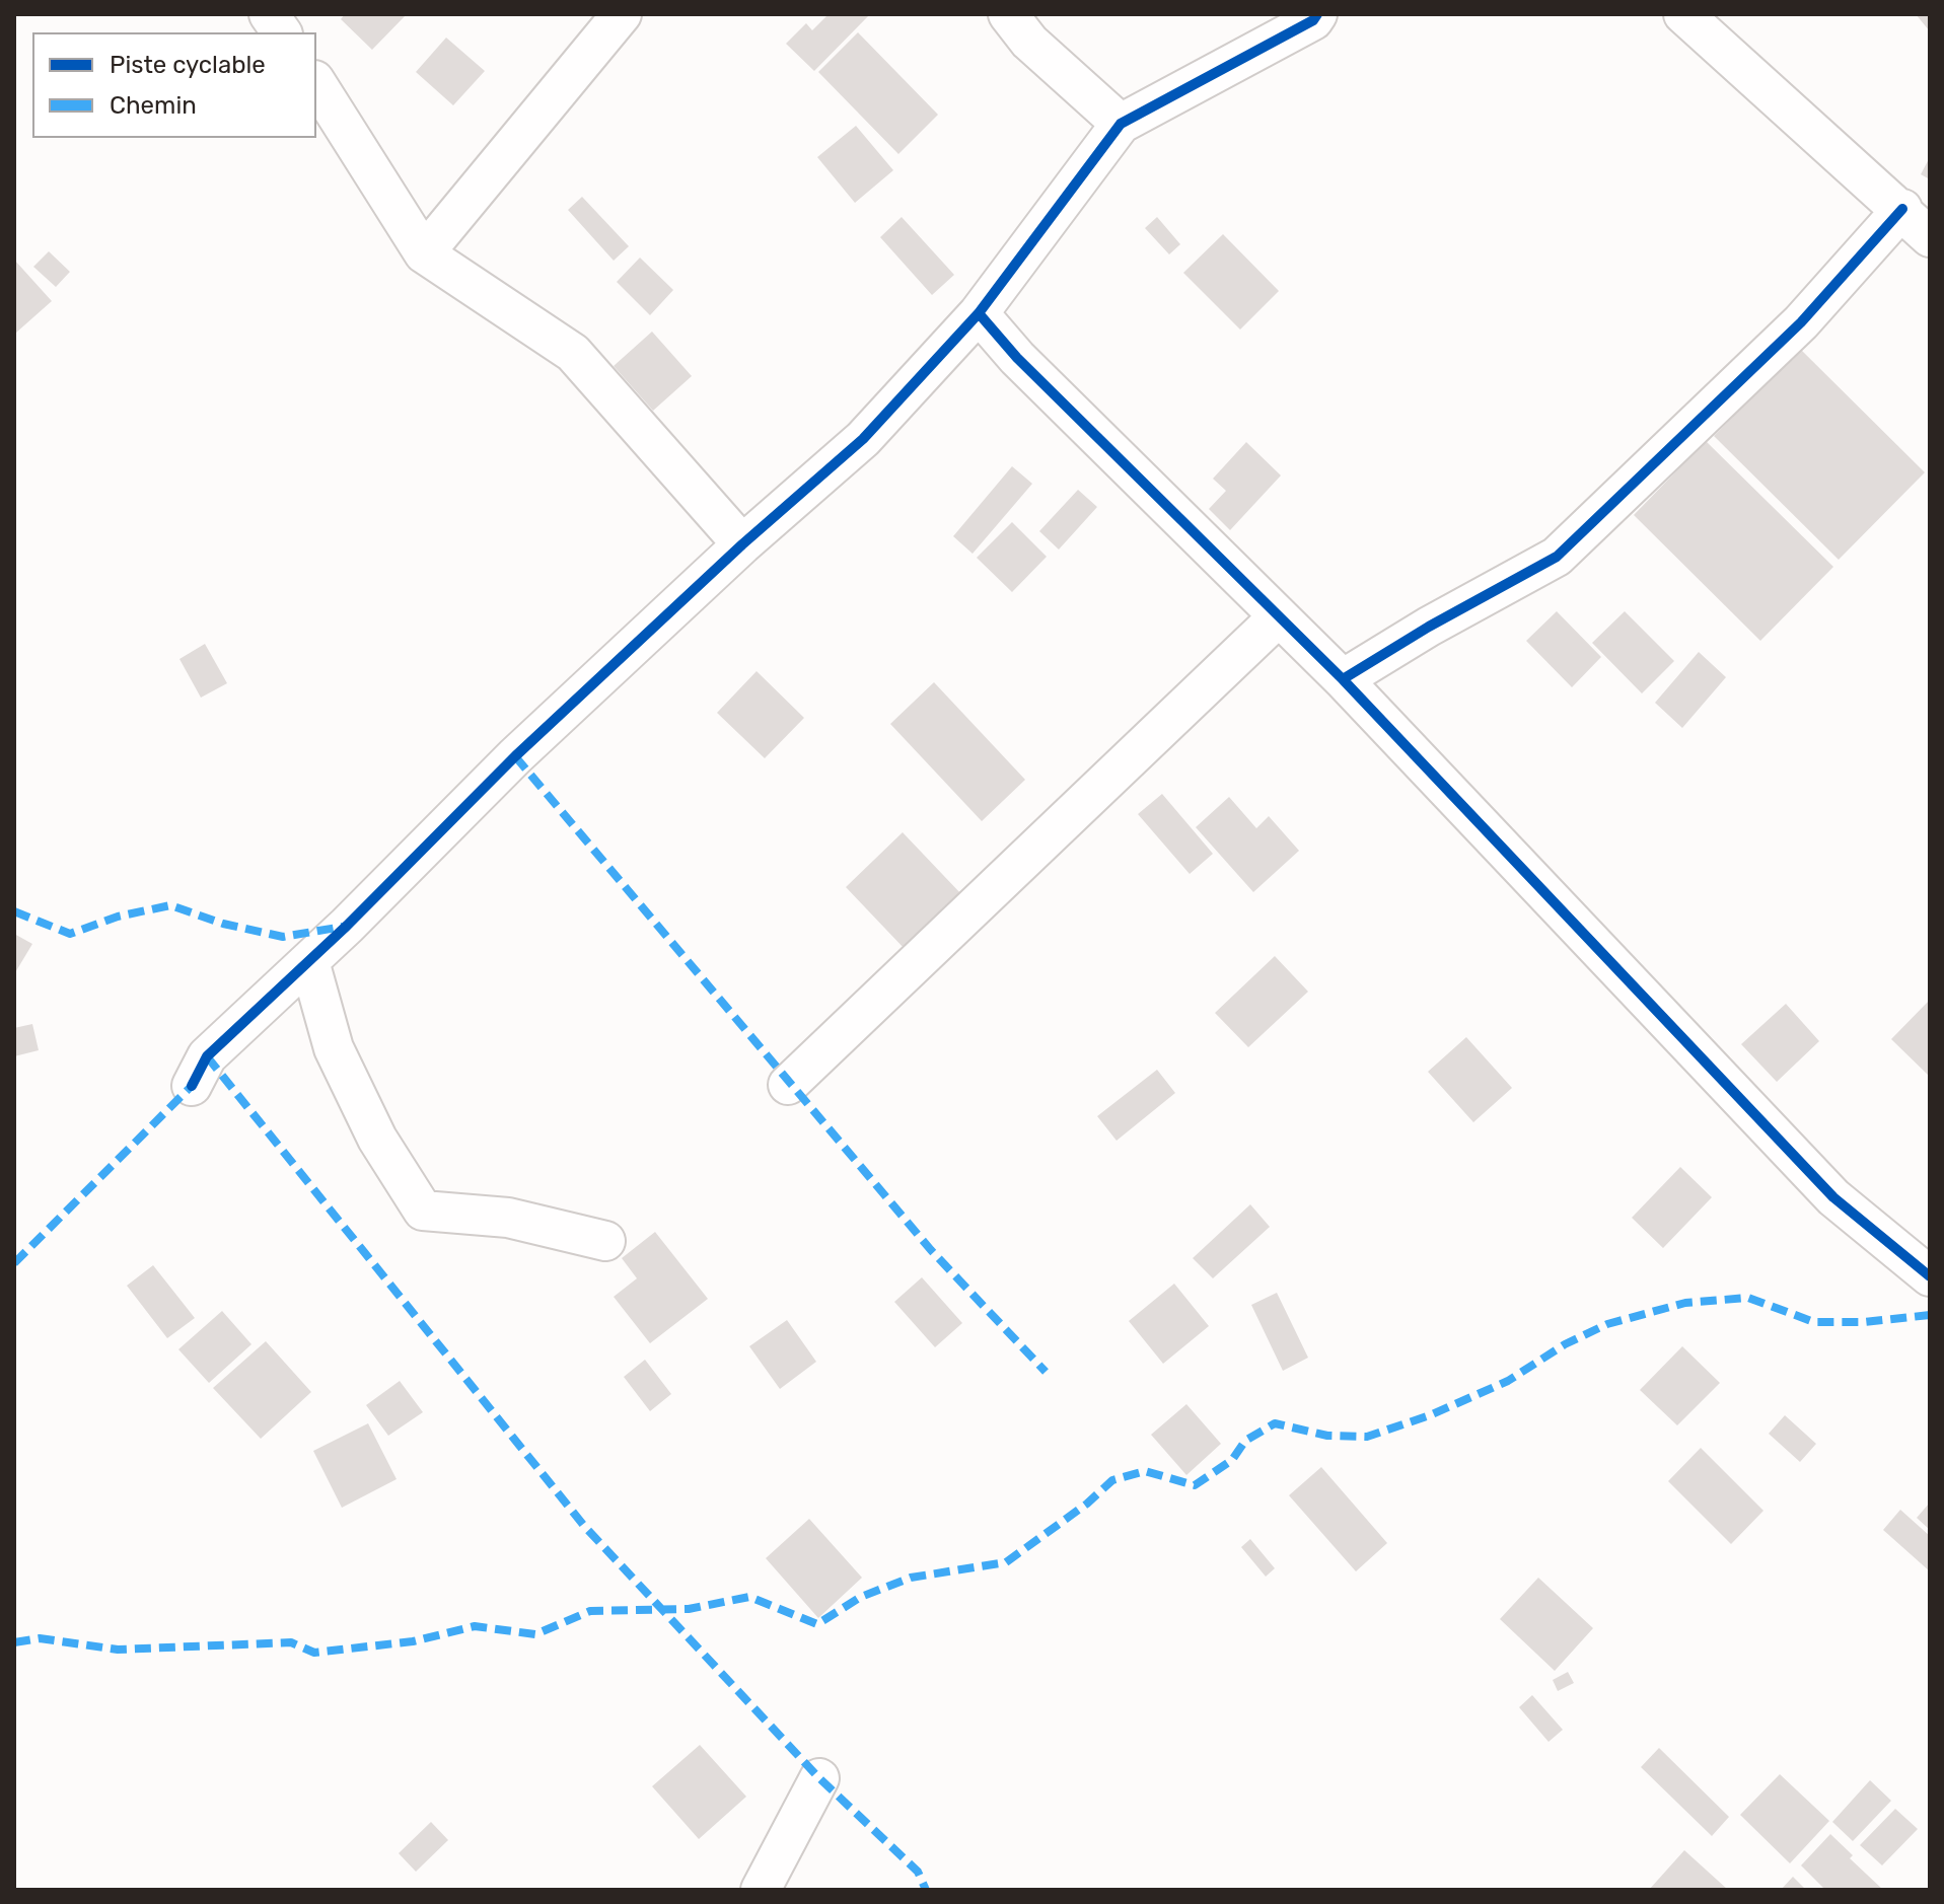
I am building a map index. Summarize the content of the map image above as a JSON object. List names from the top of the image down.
{
  "legend": ["Piste cyclable", "Chemin"]
}
